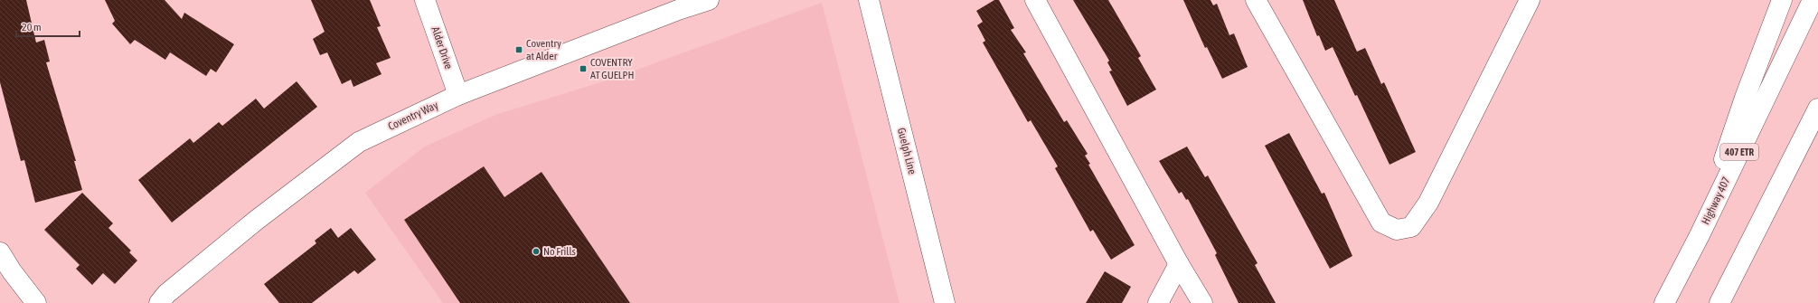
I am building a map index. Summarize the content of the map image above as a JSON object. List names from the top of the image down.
{
  "streets": {
    "main road": [
      "Alder Drive",
      "Coventry Way",
      "Guelph Line",
      "407 ETR",
      "Highway 407"
    ]
  },
  "crossings": [
    ["Alder Drive", "Coventry Way"]
  ],
  "places": {
    "transit": ["Coventry at Alder", "COVENTRY AT GUELPH"],
    "other": ["No Frills"]
  },
  "scale_bar": "20 m"
}
